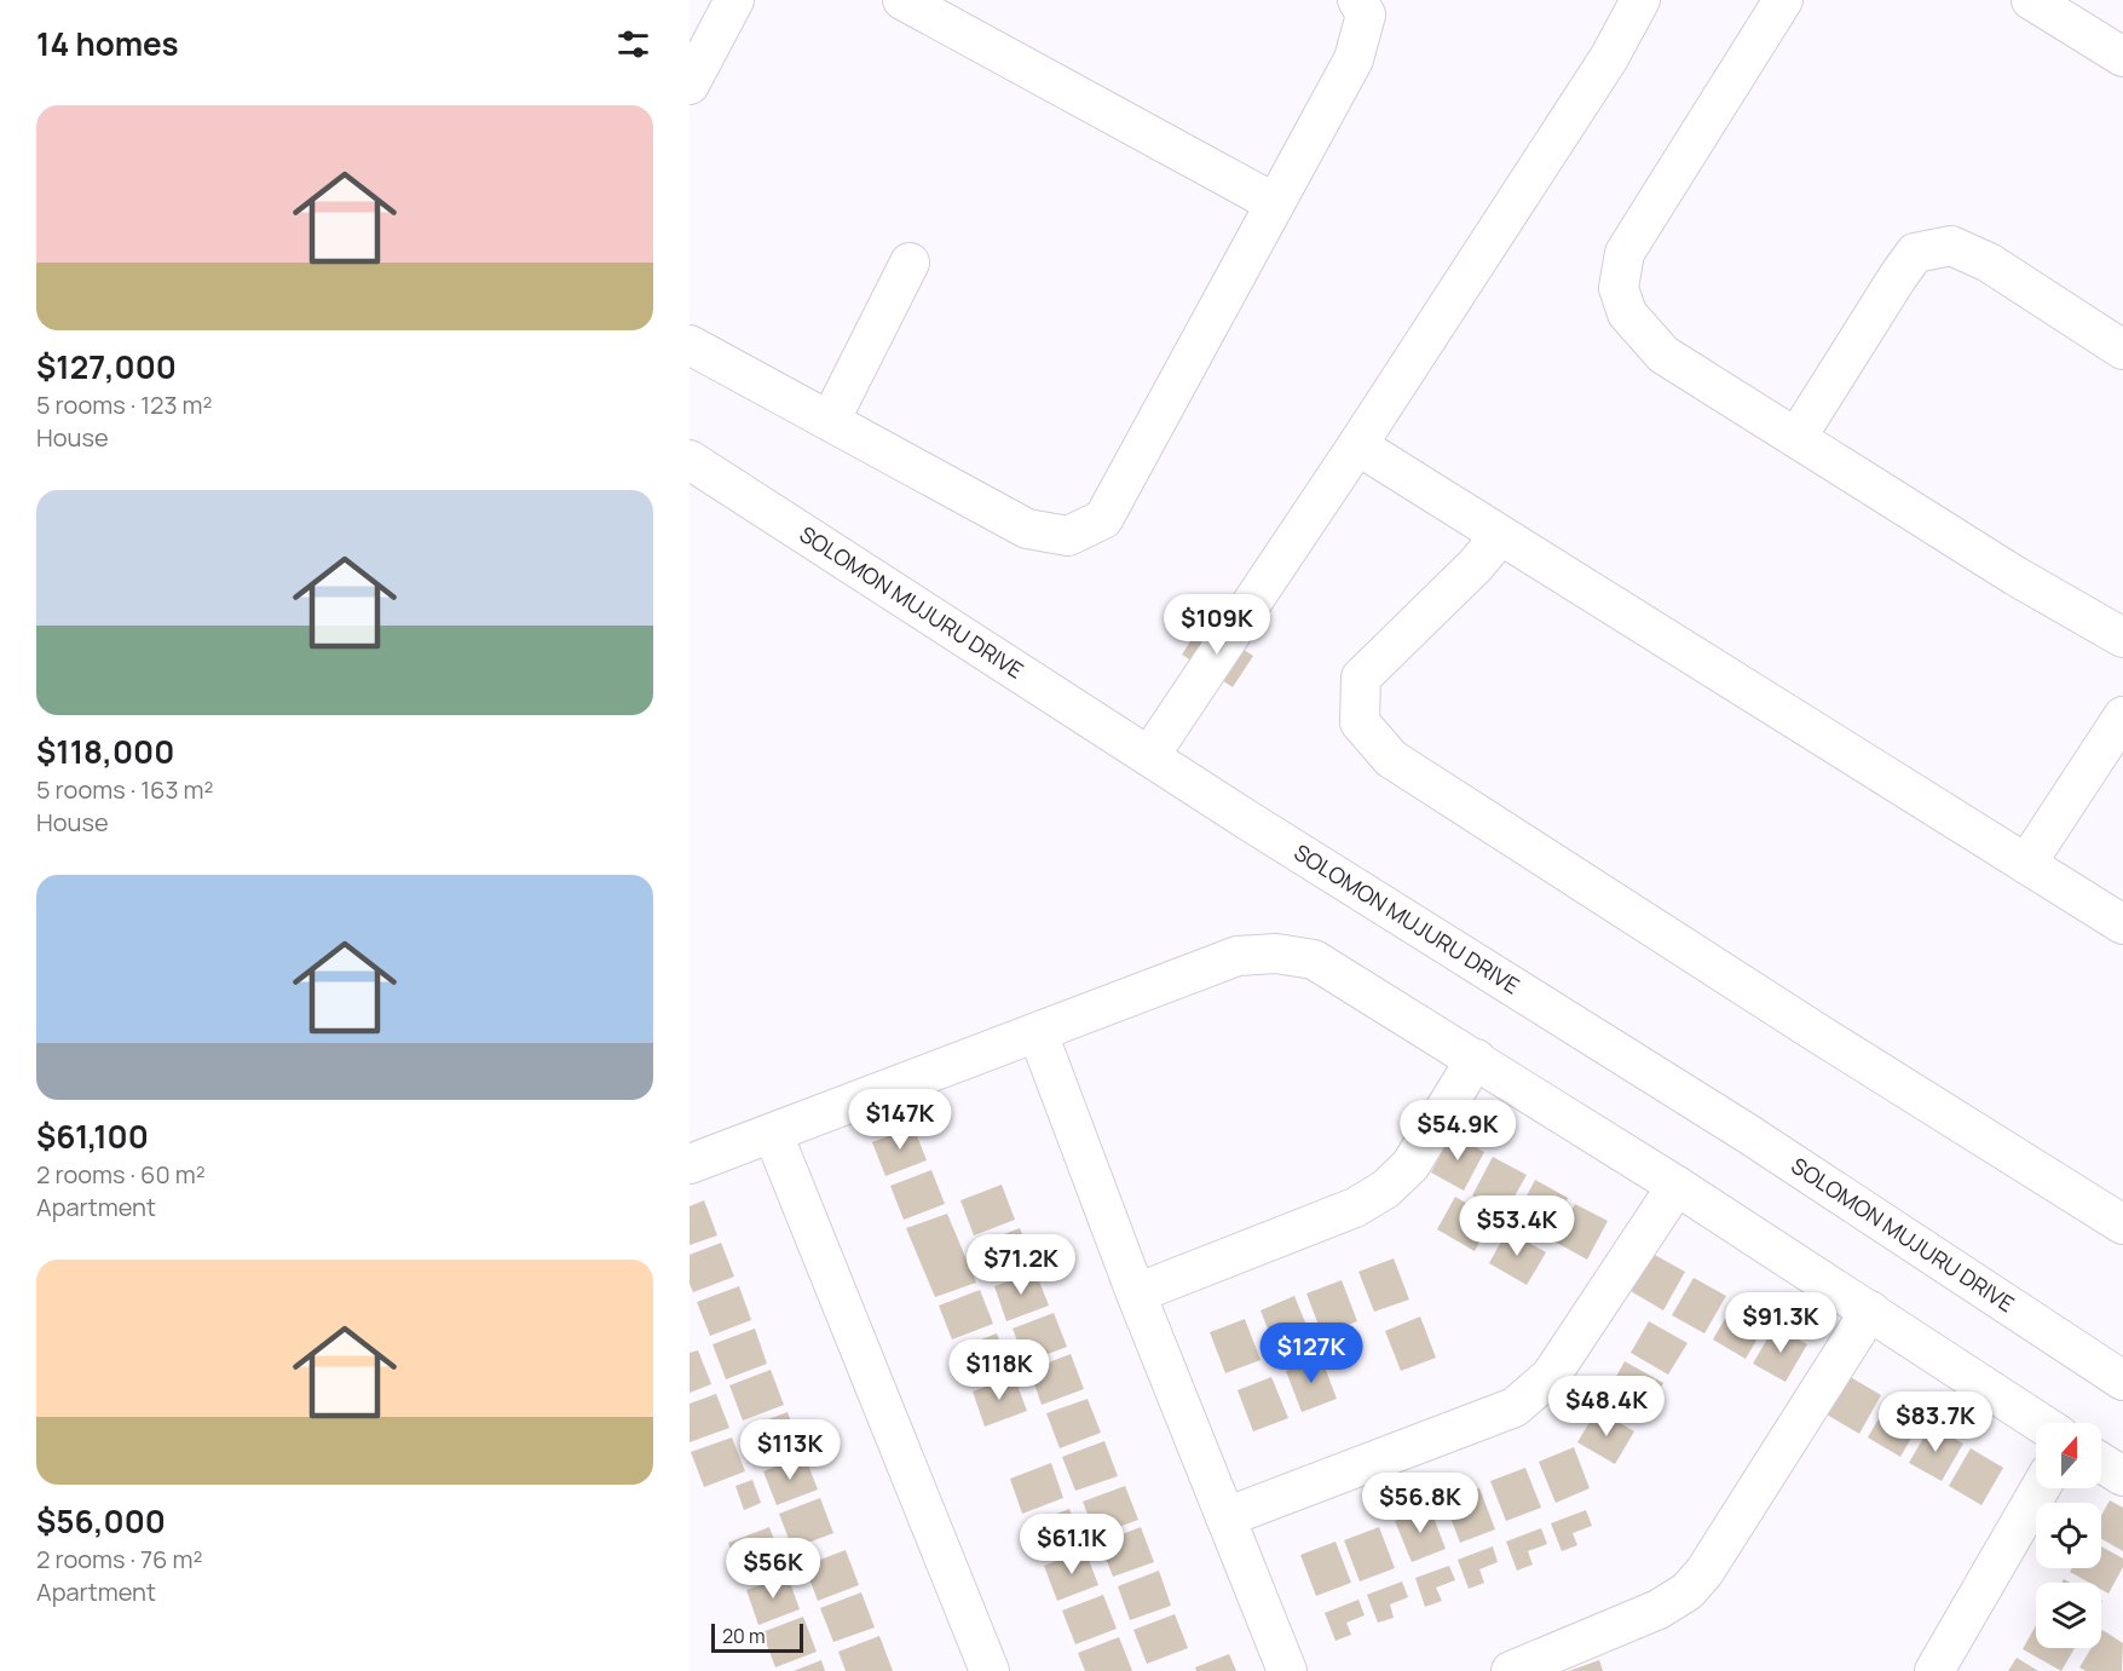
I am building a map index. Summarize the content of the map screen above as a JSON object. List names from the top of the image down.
{
  "streets": {
    "street": ["SOLOMON MUJURU DRIVE"]
  },
  "scale_bar": "20 m",
  "north": "top",
  "page": {
    "heading": "14 homes",
    "list": [
      {
        "name": "$127,000",
        "note": "5 rooms · 123 m² · House"
      },
      {
        "name": "$118,000",
        "note": "5 rooms · 163 m² · House"
      },
      {
        "name": "$61,100",
        "note": "2 rooms · 60 m² · Apartment"
      },
      {
        "name": "$56,000",
        "note": "2 rooms · 76 m² · Apartment"
      }
    ],
    "price": [
      "$109K",
      "$147K",
      "$54.9K",
      "$53.4K",
      "$71.2K",
      "$91.3K",
      "$127K",
      "$118K",
      "$48.4K",
      "$83.7K",
      "$113K",
      "$56.8K",
      "$61.1K",
      "$56K"
    ],
    "scale": "20 m"
  }
}
